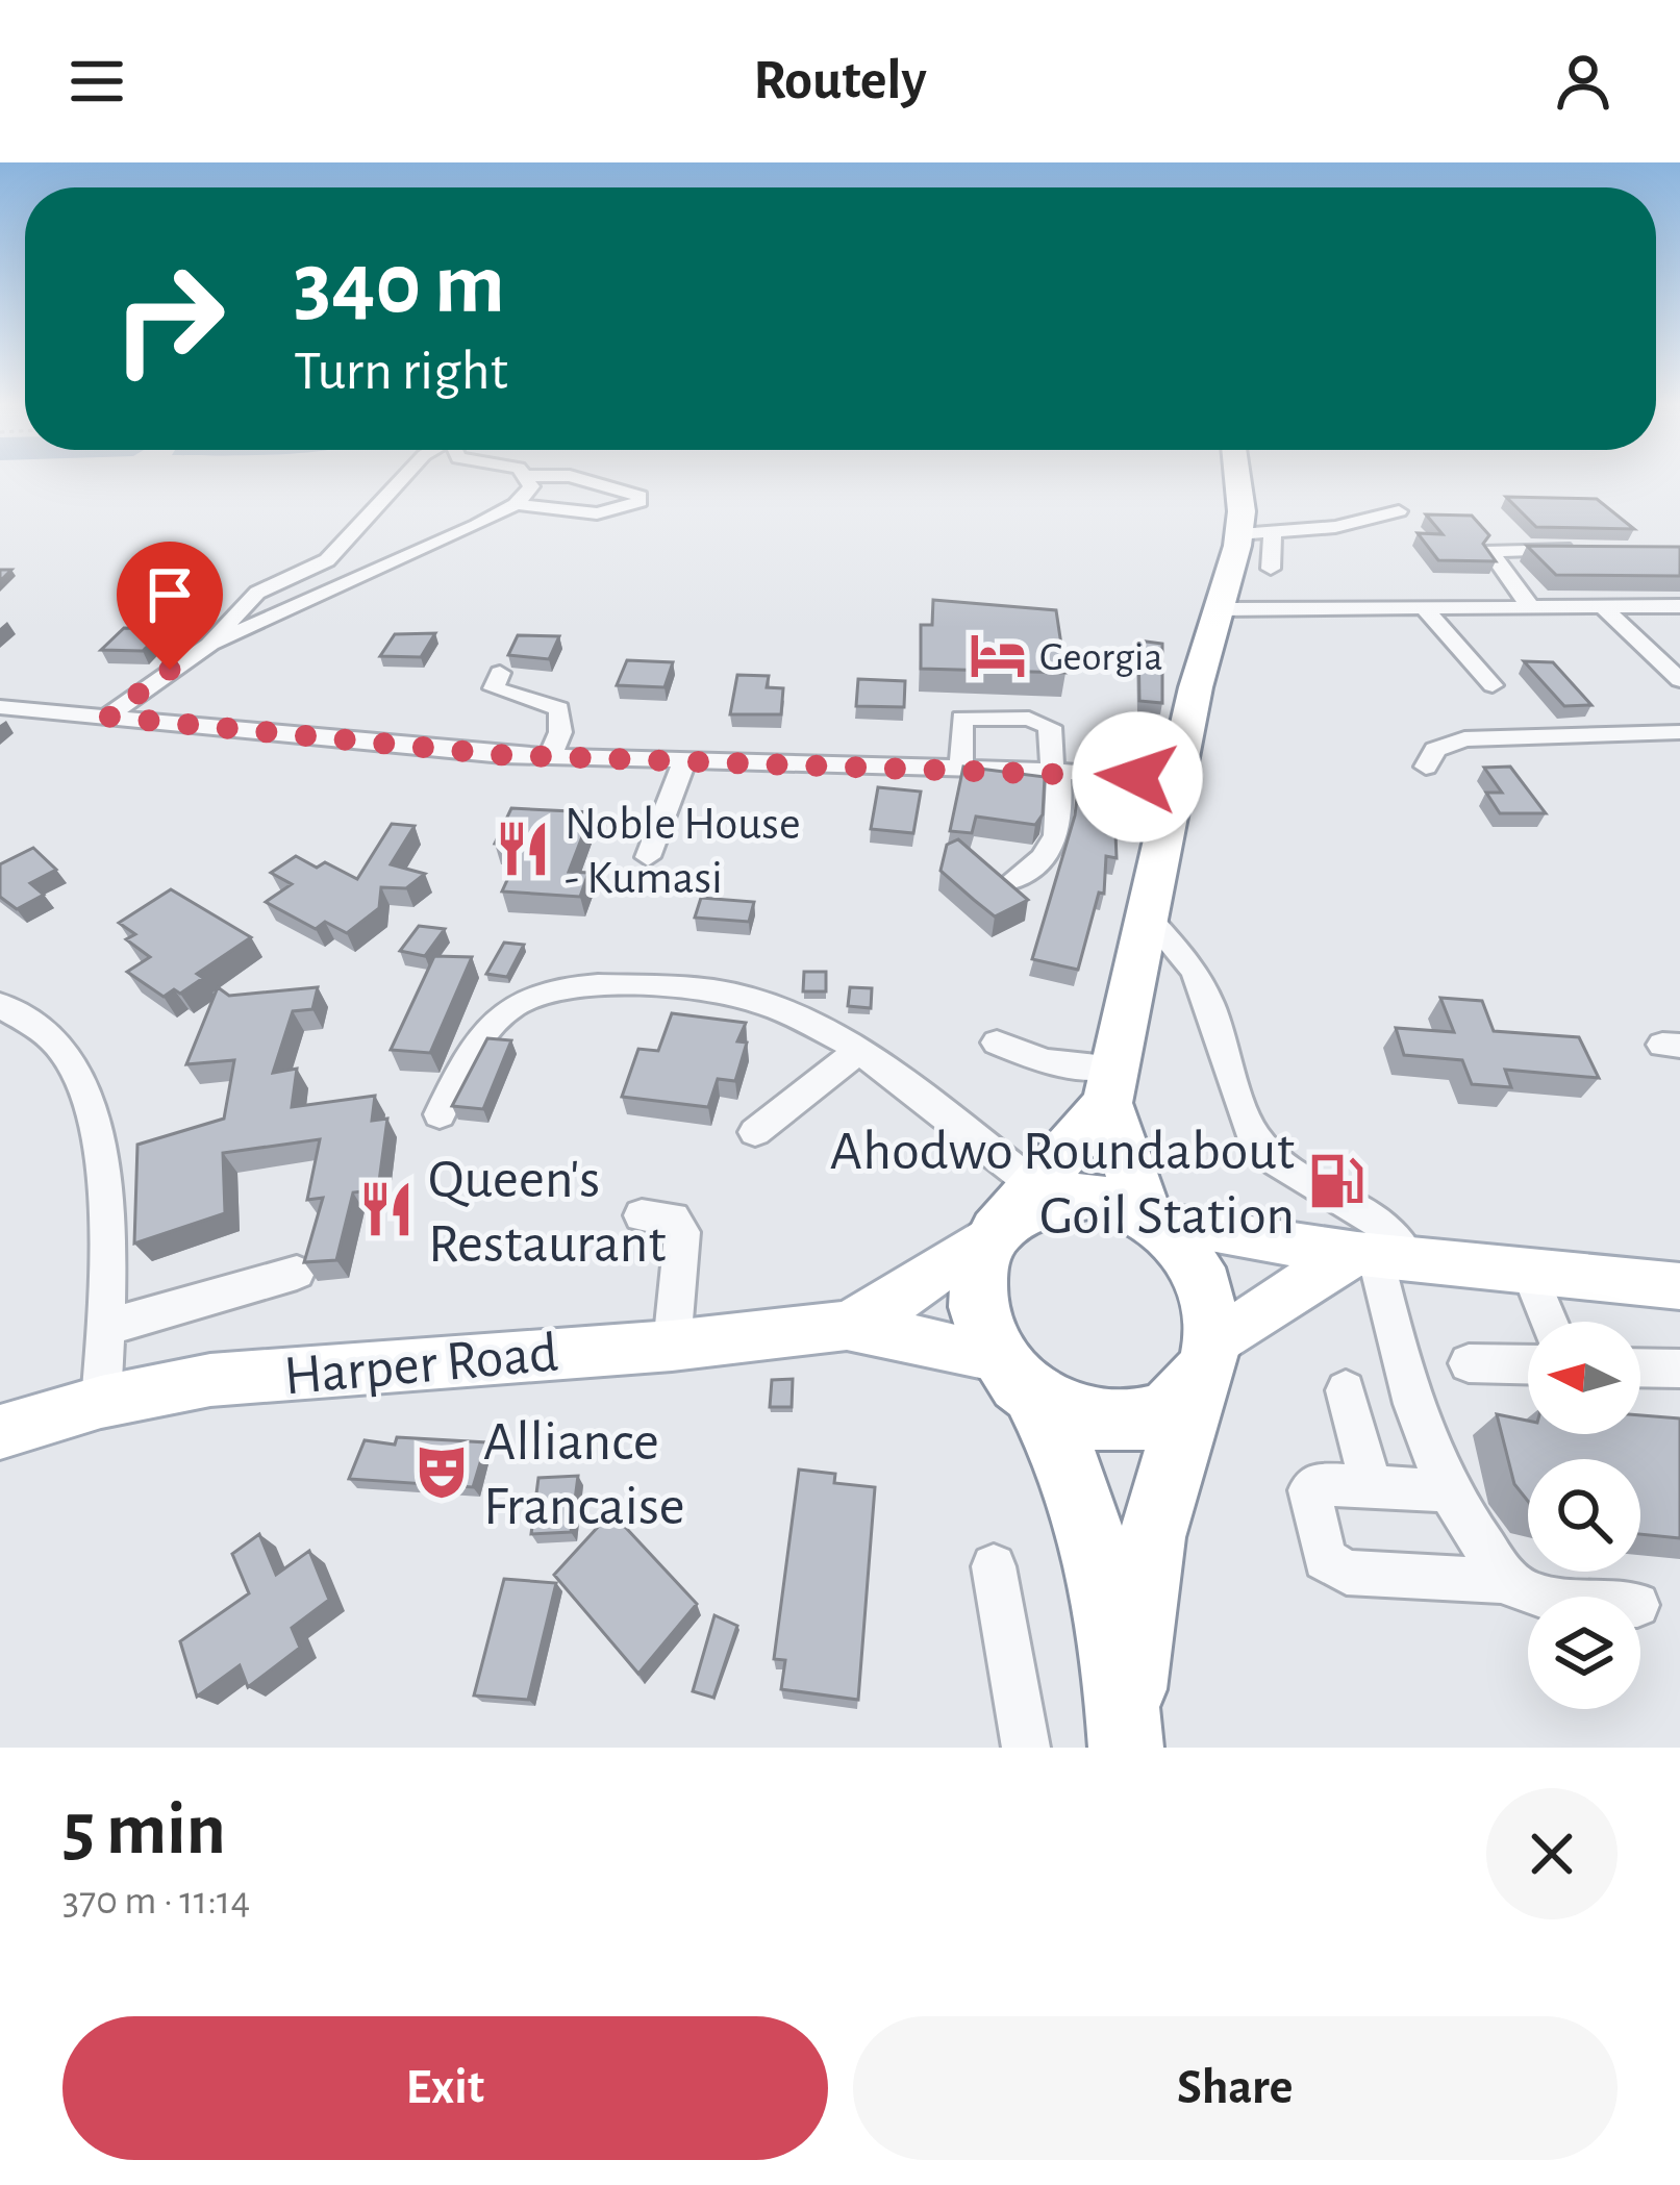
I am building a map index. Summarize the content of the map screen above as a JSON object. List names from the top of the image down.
{
  "streets": {
    "main road": ["Harper Road"]
  },
  "places": {
    "hotel": ["Georgia"],
    "restaurant": ["Noble House - Kumasi", "Queen's Restaurant"],
    "fuel station": ["Ahodwo Roundabout Goil Station"],
    "theatre": ["Alliance Francaise"]
  },
  "north": "left",
  "page": {
    "header": "Routely",
    "turn": ["340 m", "Turn right"],
    "heading": ["5 min", "370 m · 11:14"],
    "buttons": ["Exit", "Share"]
  }
}
